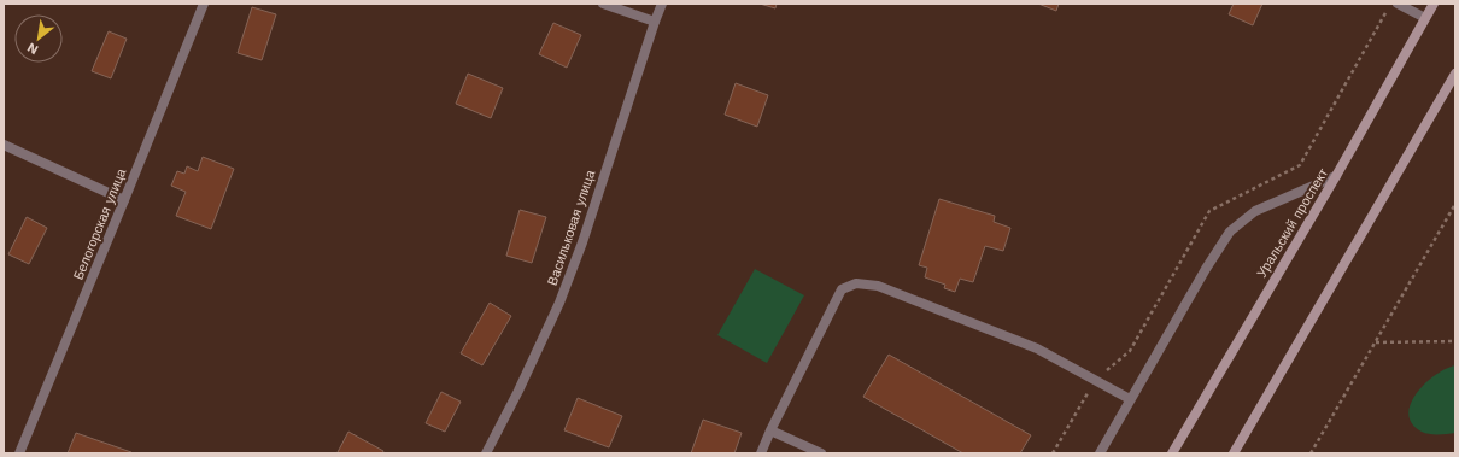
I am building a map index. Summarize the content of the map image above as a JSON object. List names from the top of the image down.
{
  "streets": {
    "main road": ["Уральский проспект"],
    "street": ["Белогорская улица", "Васильковая улица"]
  },
  "north": "bottom left"
}
